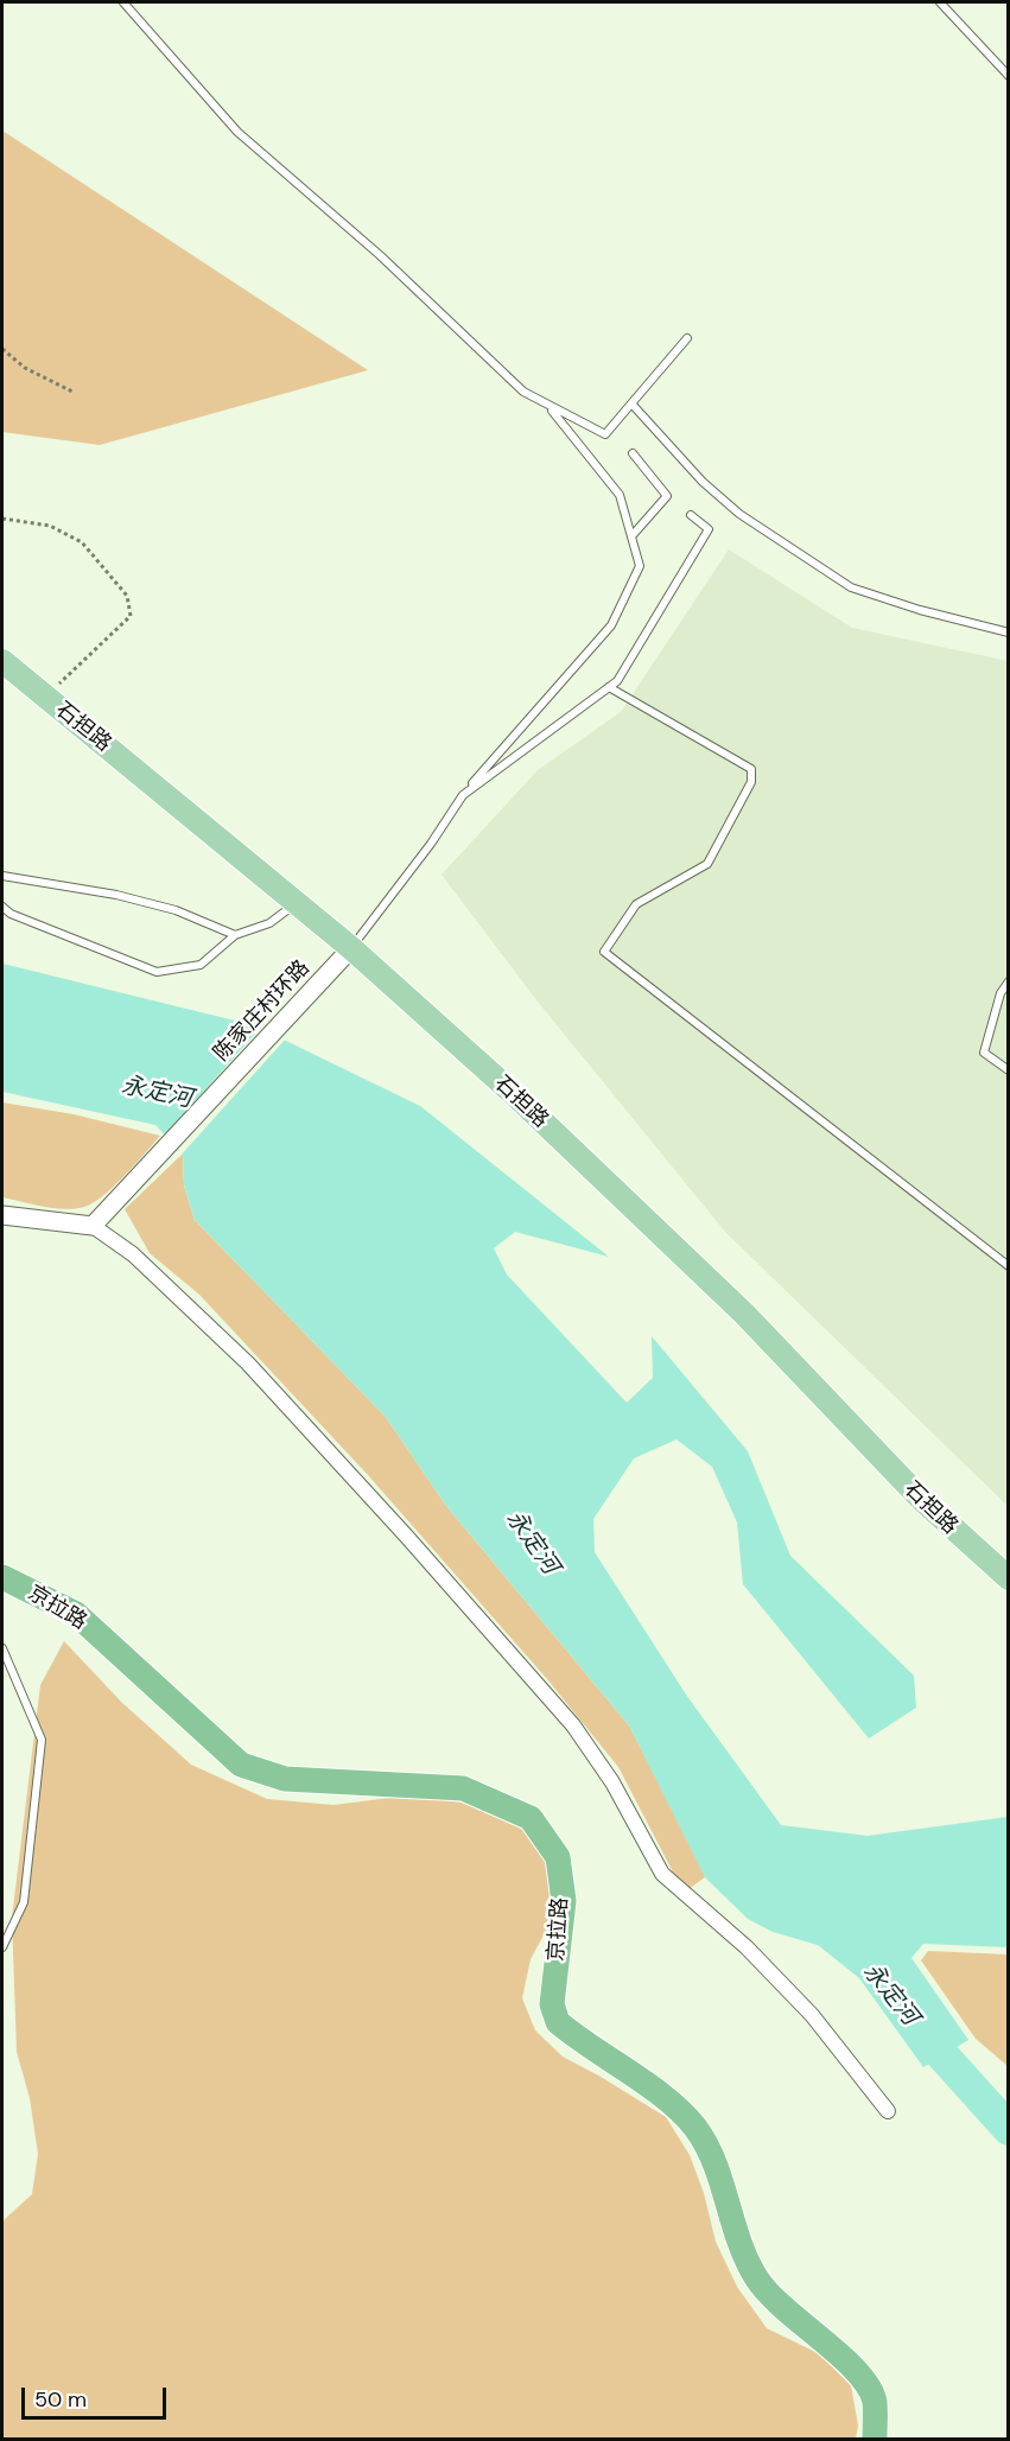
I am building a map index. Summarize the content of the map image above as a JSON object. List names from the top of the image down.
{
  "streets": {
    "highway": ["京拉路"],
    "main road": ["石担路"],
    "street": ["陈家庄村环路"]
  },
  "crossings": [
    ["石担路", "陈家庄村环路"]
  ],
  "water": ["永定河"],
  "scale_bar": "50 m"
}
